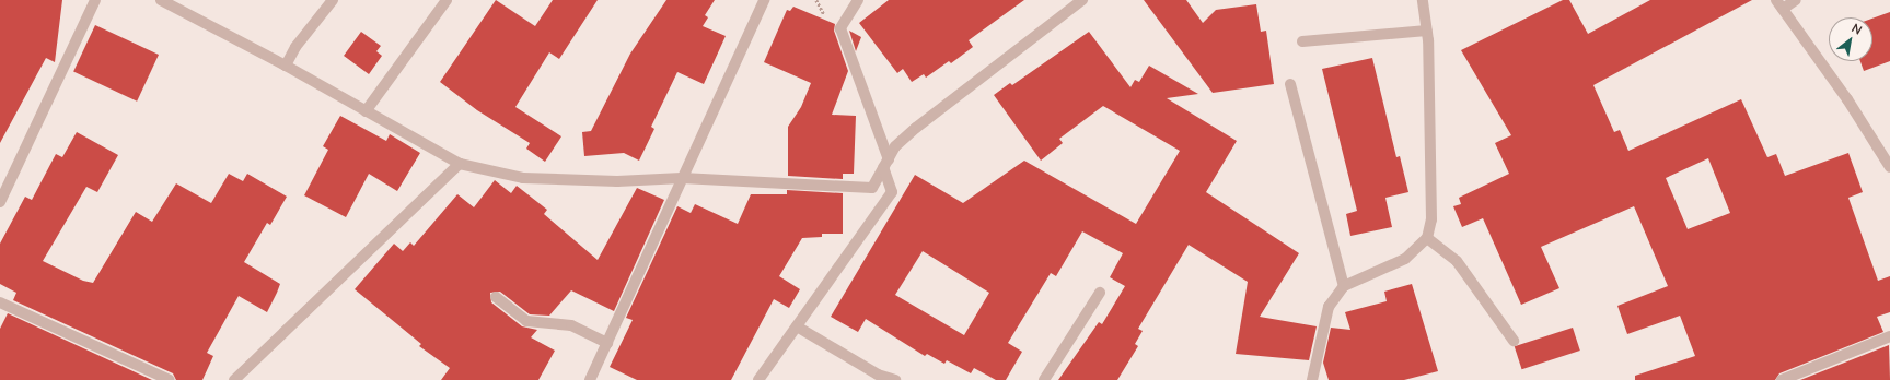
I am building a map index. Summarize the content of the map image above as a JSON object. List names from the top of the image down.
{
  "north": "top right"
}
